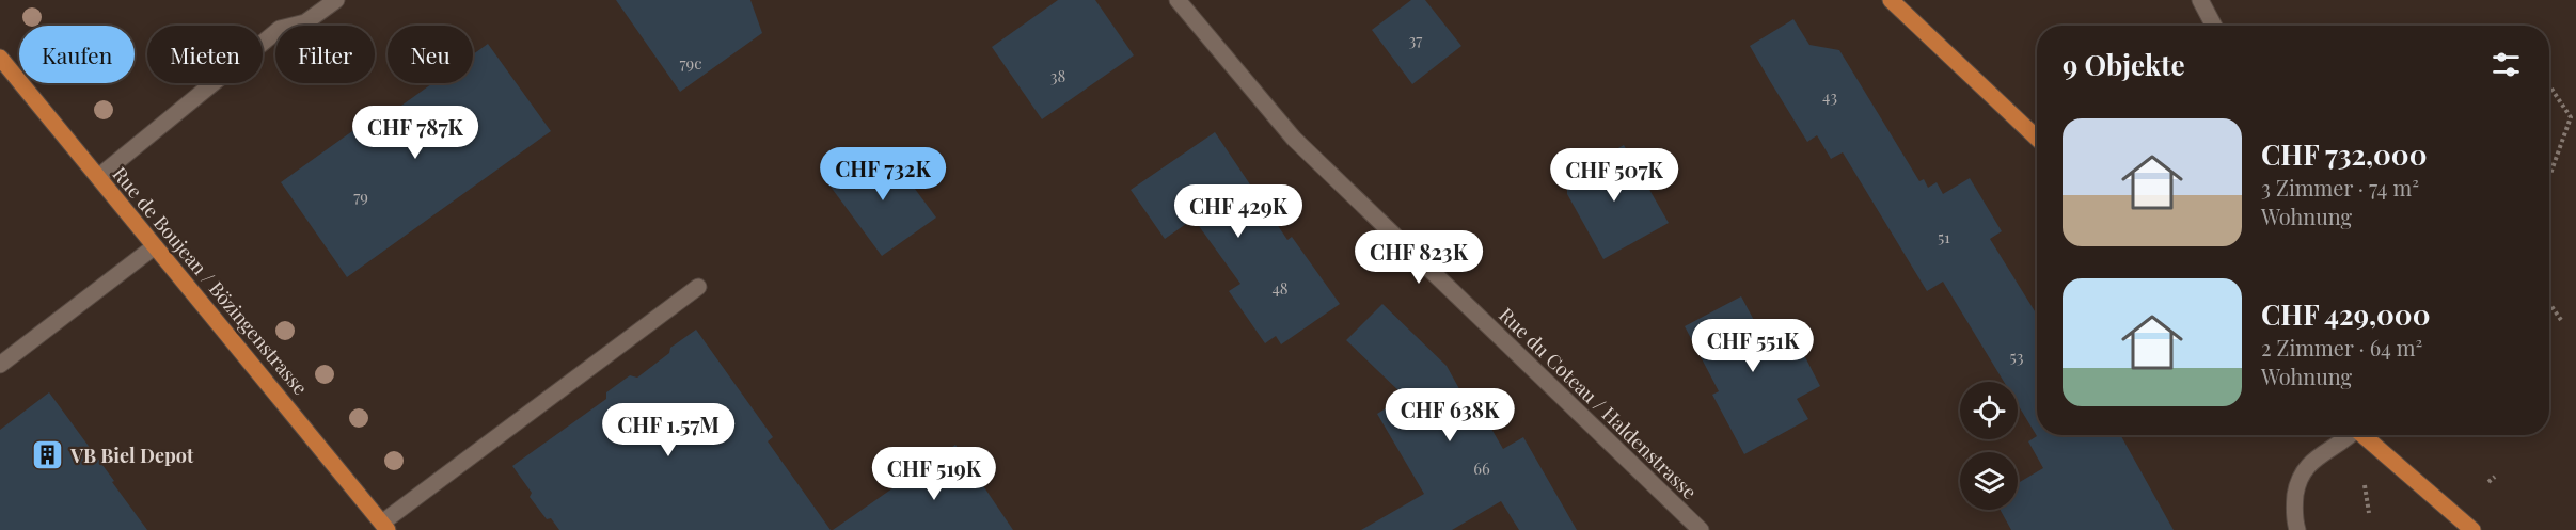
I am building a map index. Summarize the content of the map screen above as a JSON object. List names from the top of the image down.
{
  "streets": {
    "main road": ["Rue de Boujean / Bözingenstrasse"],
    "street": ["Rue du Coteau / Haldenstrasse"]
  },
  "places": {
    "building": ["VB Biel Depot"]
  },
  "house_numbers": [
    "37",
    "79c",
    "38",
    "43",
    "79",
    "51",
    "48",
    "53",
    "66"
  ],
  "page": {
    "chip": [
      "Kaufen",
      "Mieten",
      "Filter",
      "Neu"
    ],
    "heading": "9 Objekte",
    "list": [
      {
        "name": "CHF 732,000",
        "note": "3 Zimmer · 74 m² · Wohnung"
      },
      {
        "name": "CHF 429,000",
        "note": "2 Zimmer · 64 m² · Wohnung"
      }
    ],
    "price": [
      "CHF 787K",
      "CHF 732K",
      "CHF 507K",
      "CHF 429K",
      "CHF 823K",
      "CHF 551K",
      "CHF 638K",
      "CHF 1.57M",
      "CHF 519K"
    ]
  }
}
